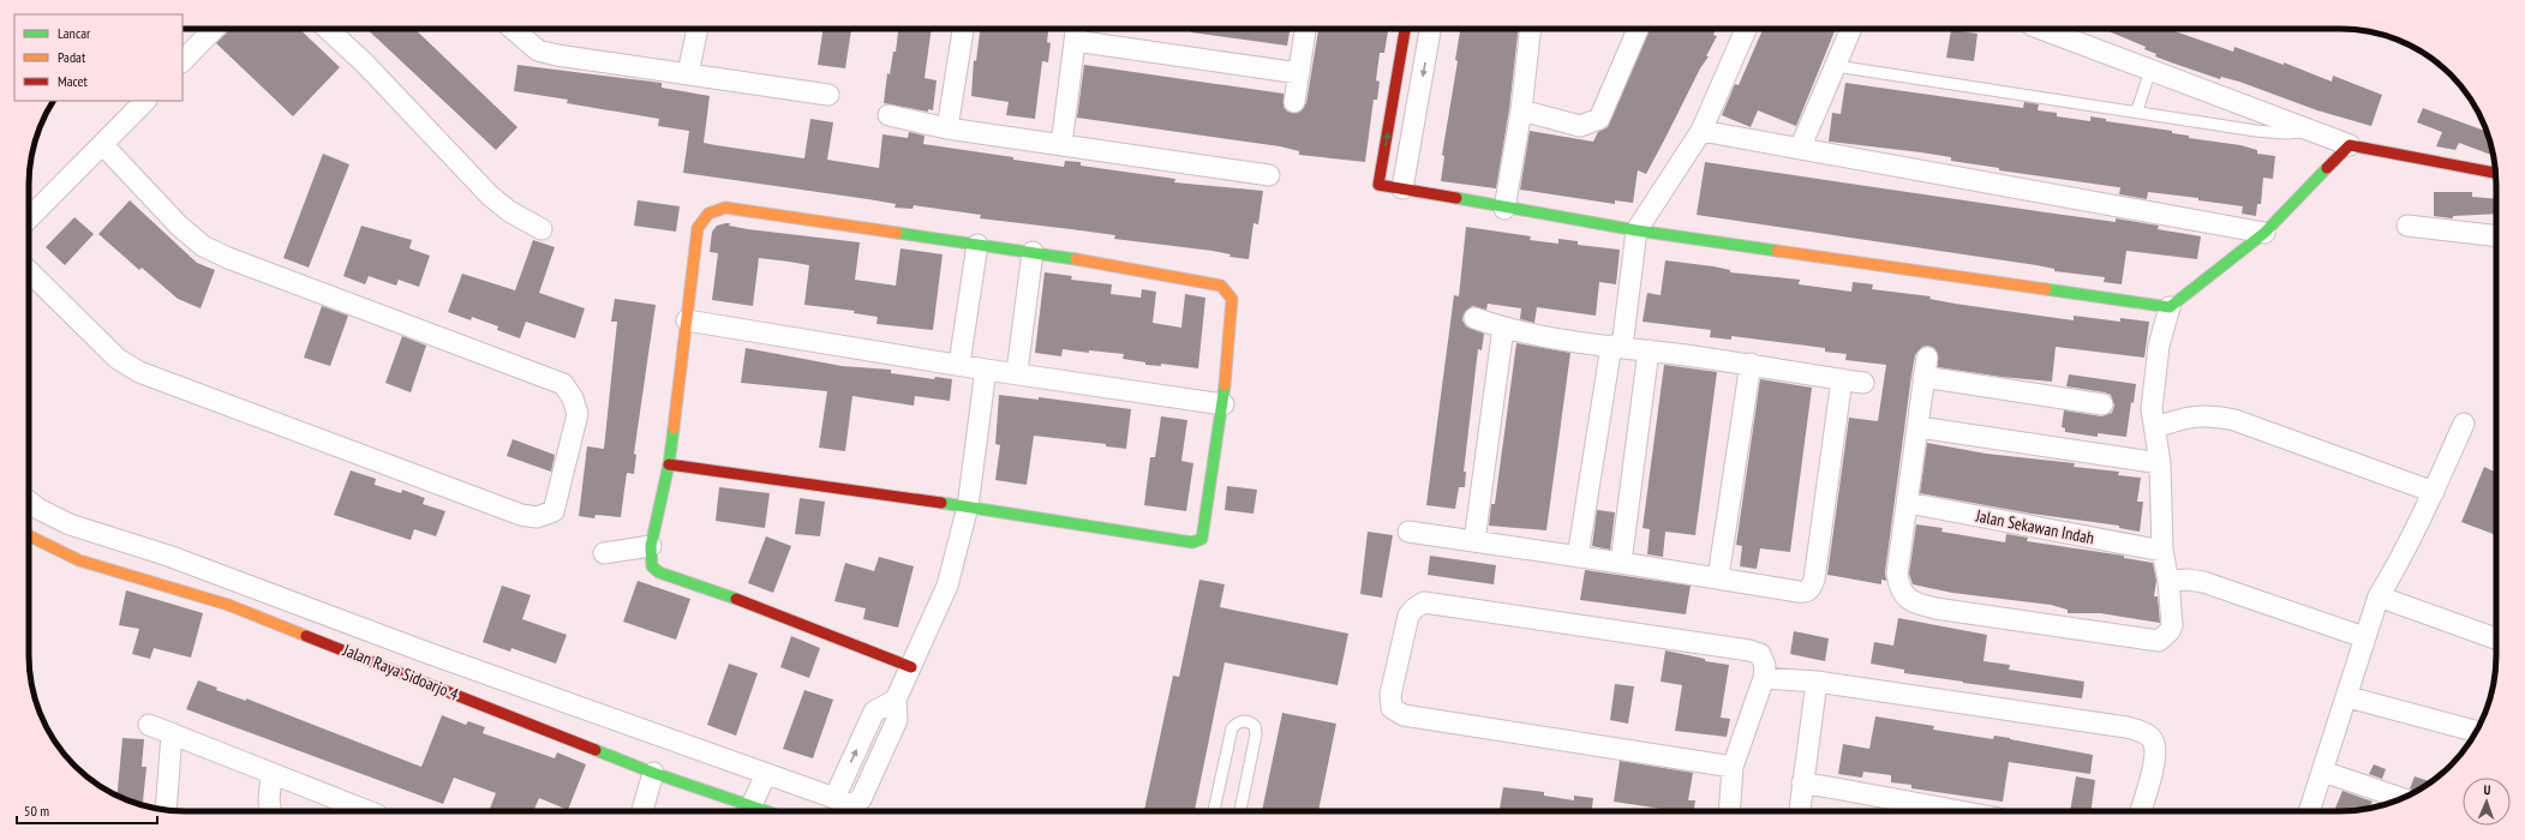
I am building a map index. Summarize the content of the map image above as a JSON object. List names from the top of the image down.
{
  "streets": {
    "street": ["Jalan Sekawan Indah", "Jalan Raya Sidoarjo 4"]
  },
  "legend": ["Lancar", "Padat", "Macet"],
  "scale_bar": "50 m",
  "north": "top"
}
